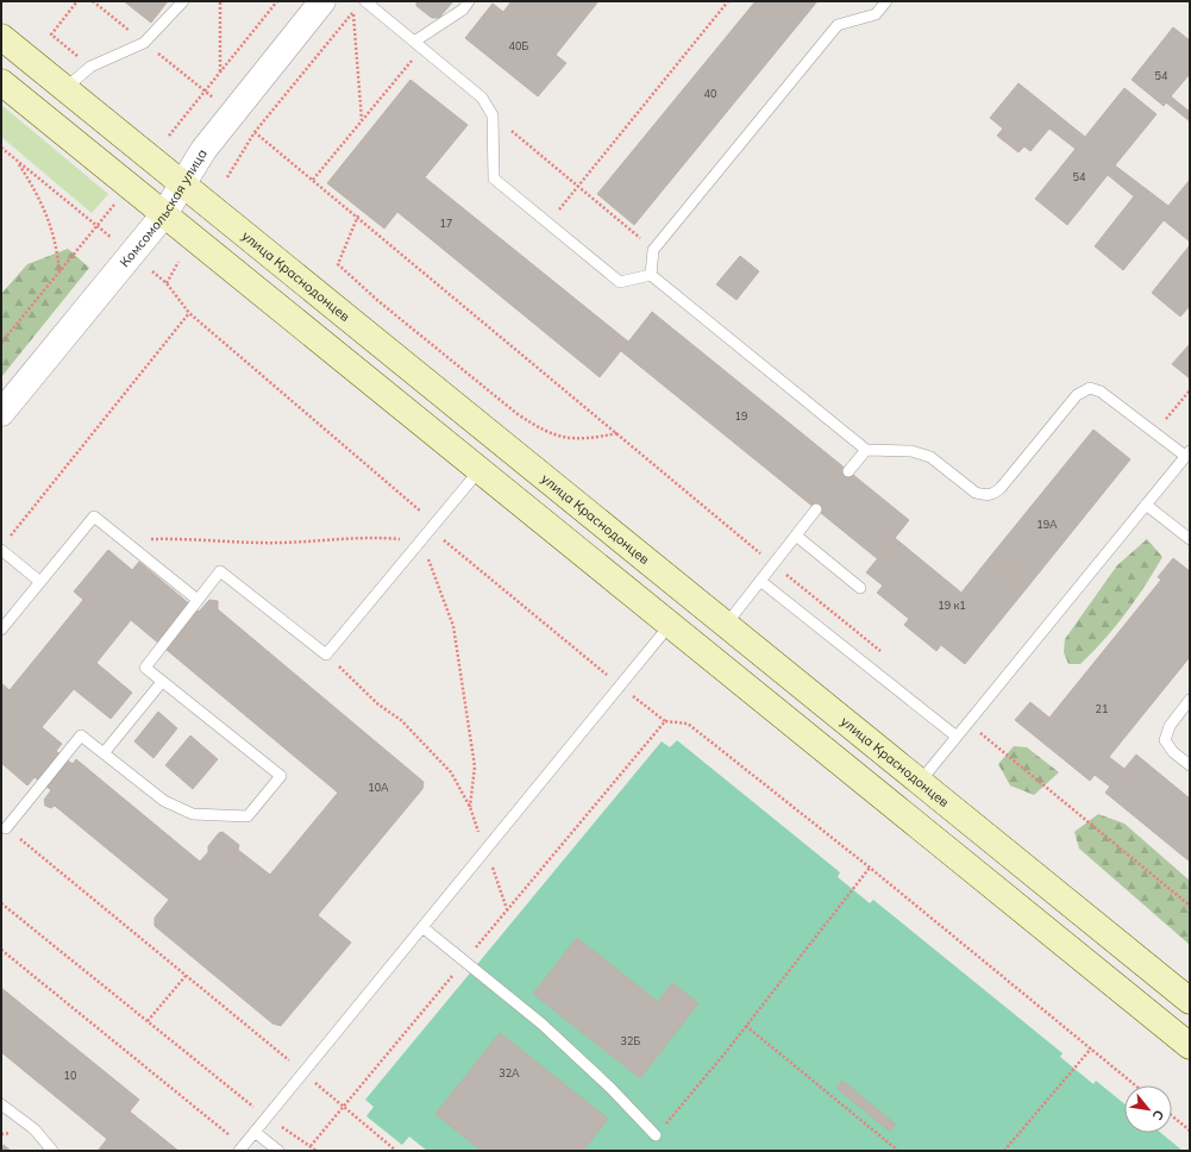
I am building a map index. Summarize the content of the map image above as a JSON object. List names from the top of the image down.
{
  "streets": {
    "main road": ["улица Краснодонцев"],
    "street": ["Комсомольская улица"]
  },
  "crossings": [
    ["Комсомольская улица", "улица Краснодонцев"]
  ],
  "house_numbers": [
    "40Б",
    "54",
    "40",
    "54",
    "17",
    "19",
    "19А",
    "19 к1",
    "21",
    "10А",
    "32Б",
    "32А",
    "10"
  ],
  "north": "bottom right"
}
